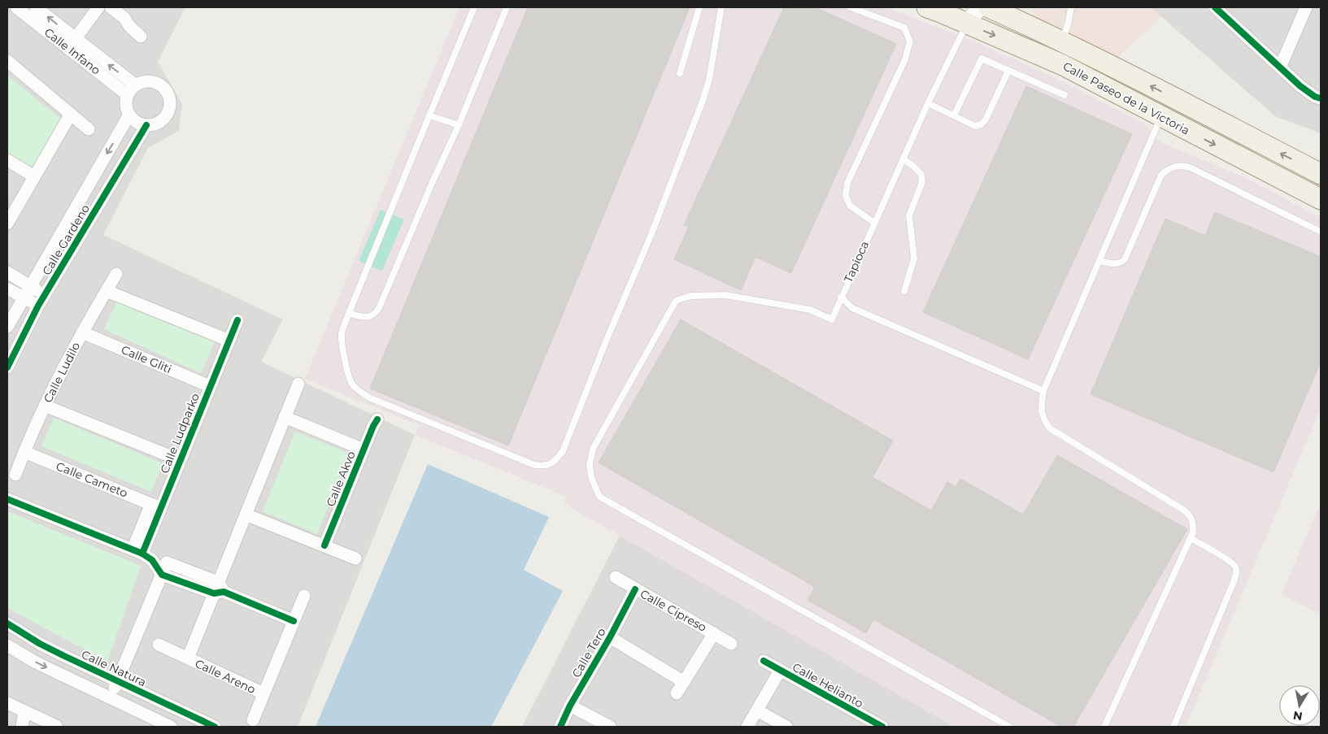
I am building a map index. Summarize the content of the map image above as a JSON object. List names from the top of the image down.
{
  "streets": {
    "main road": ["Calle Paseo de la Victoria"],
    "street": [
      "Calle Infano",
      "Calle Gardeno",
      "Calle Gliti",
      "Calle Ludilo",
      "Calle Ludparko",
      "Calle Akvo",
      "Calle Cameto",
      "Calle Cipreso",
      "Calle Tero",
      "Calle Natura",
      "Calle Areno",
      "Calle Helianto"
    ],
    "lane": ["Tapioca"]
  },
  "crossings": [
    ["Calle Infano", "Calle Gardeno"],
    ["Calle Paseo de la Victoria", "Tapioca"],
    ["Calle Gliti", "Calle Ludilo"],
    ["Calle Gliti", "Calle Ludparko"],
    ["Calle Ludilo", "Calle Cameto"],
    ["Calle Ludparko", "Calle Cameto"],
    ["Calle Cipreso", "Calle Tero"]
  ],
  "north": "bottom"
}
